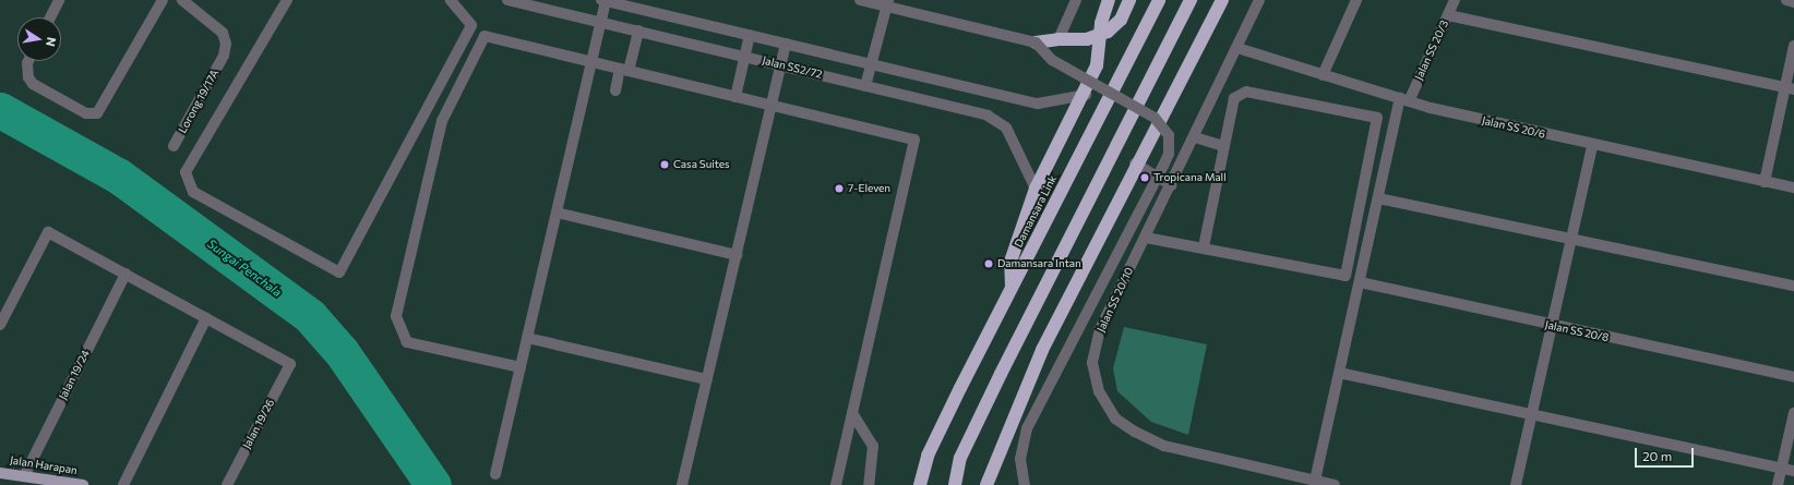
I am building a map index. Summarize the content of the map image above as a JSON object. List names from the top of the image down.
{
  "streets": {
    "highway": ["Damansara Link"],
    "main road": ["Jalan Harapan"],
    "street": [
      "Jalan SS 20/3",
      "Jalan SS2/72",
      "Lorong 19/17A",
      "Jalan SS 20/6",
      "Jalan SS 20/10",
      "Jalan SS 20/8",
      "Jalan 19/24",
      "Jalan 19/26"
    ]
  },
  "crossings": [
    ["Jalan SS 20/3", "Jalan SS 20/6"],
    ["Jalan SS 20/3", "Jalan SS 20/10"],
    ["Jalan SS 20/3", "Jalan SS 20/8"],
    ["Jalan SS 20/6", "Jalan SS 20/10"],
    ["Jalan 19/24", "Jalan Harapan"]
  ],
  "water": ["Sungai Penchala"],
  "places": [
    "Casa Suites",
    "Tropicana Mall",
    "7-Eleven",
    "Damansara Intan"
  ],
  "scale_bar": "20 m",
  "north": "right"
}
